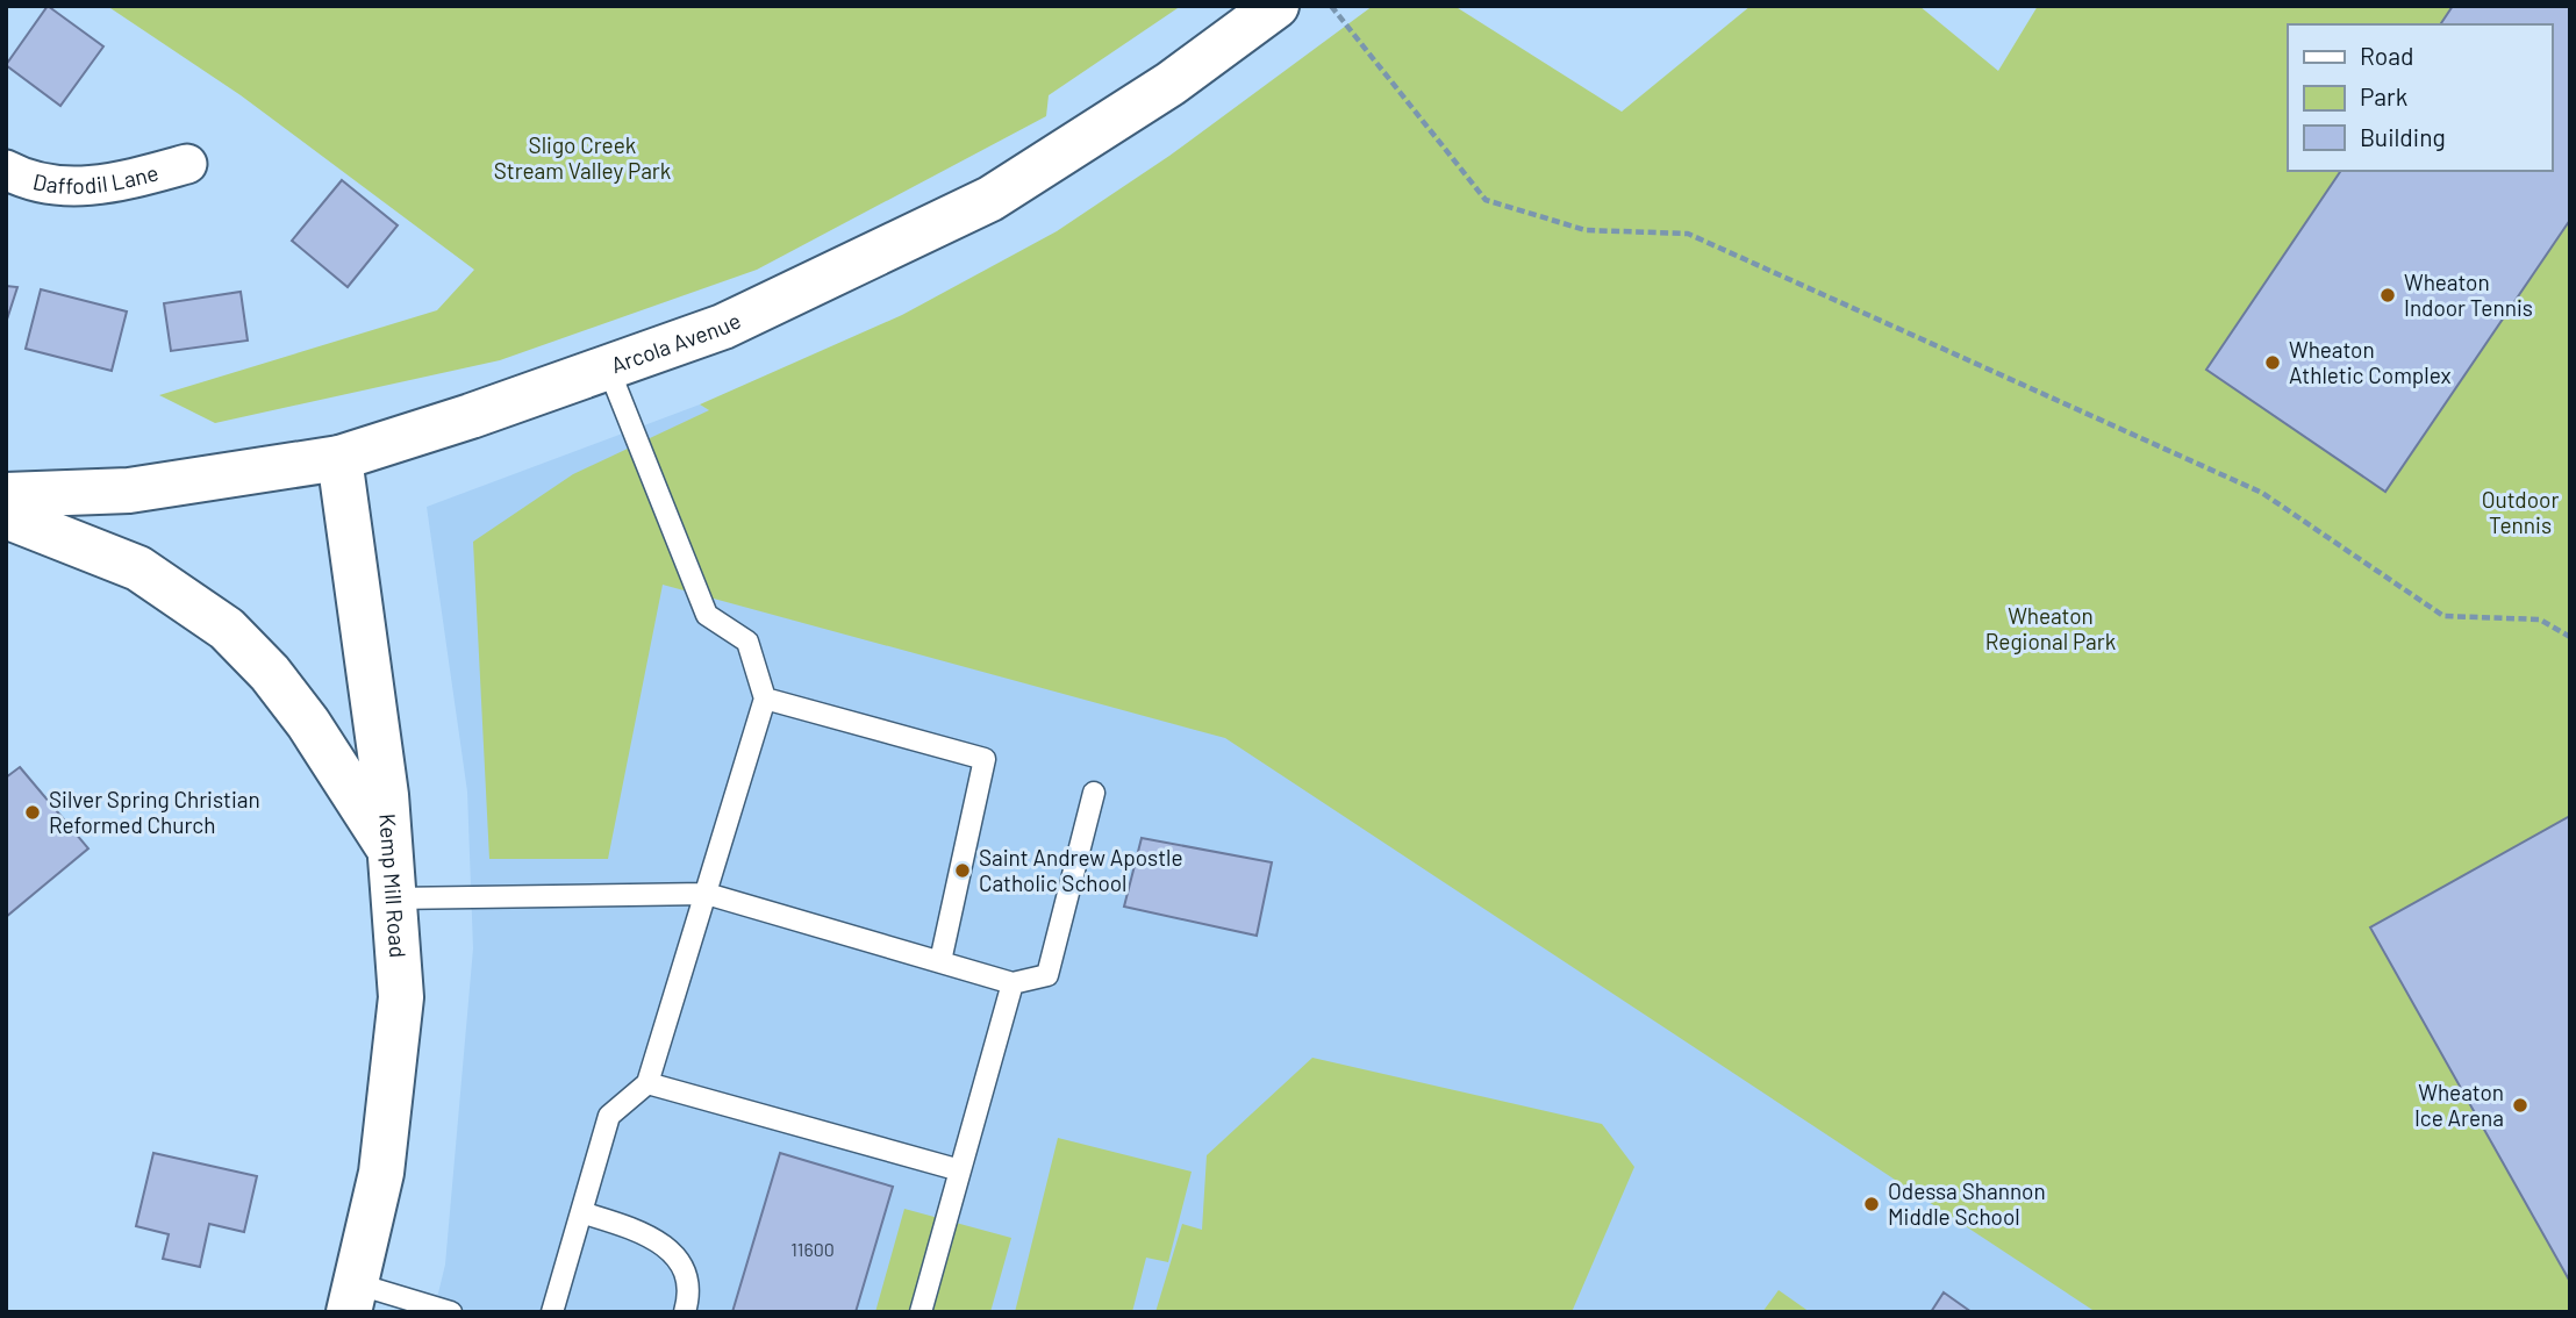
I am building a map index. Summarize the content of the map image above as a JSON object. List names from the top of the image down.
{
  "streets": {
    "street": ["Daffodil Lane", "Arcola Avenue", "Kemp Mill Road"]
  },
  "crossings": [
    ["Arcola Avenue", "Kemp Mill Road"]
  ],
  "parks": ["Sligo Creek Stream Valley Park", "Outdoor Tennis", "Wheaton Regional Park"],
  "places": [
    "Wheaton Indoor Tennis",
    "Wheaton Athletic Complex",
    "Silver Spring Christian Reformed Church",
    "Saint Andrew Apostle Catholic School",
    "Wheaton Ice Arena",
    "Odessa Shannon Middle School"
  ],
  "house_numbers": ["11600"],
  "legend": ["Road", "Park", "Building"]
}
